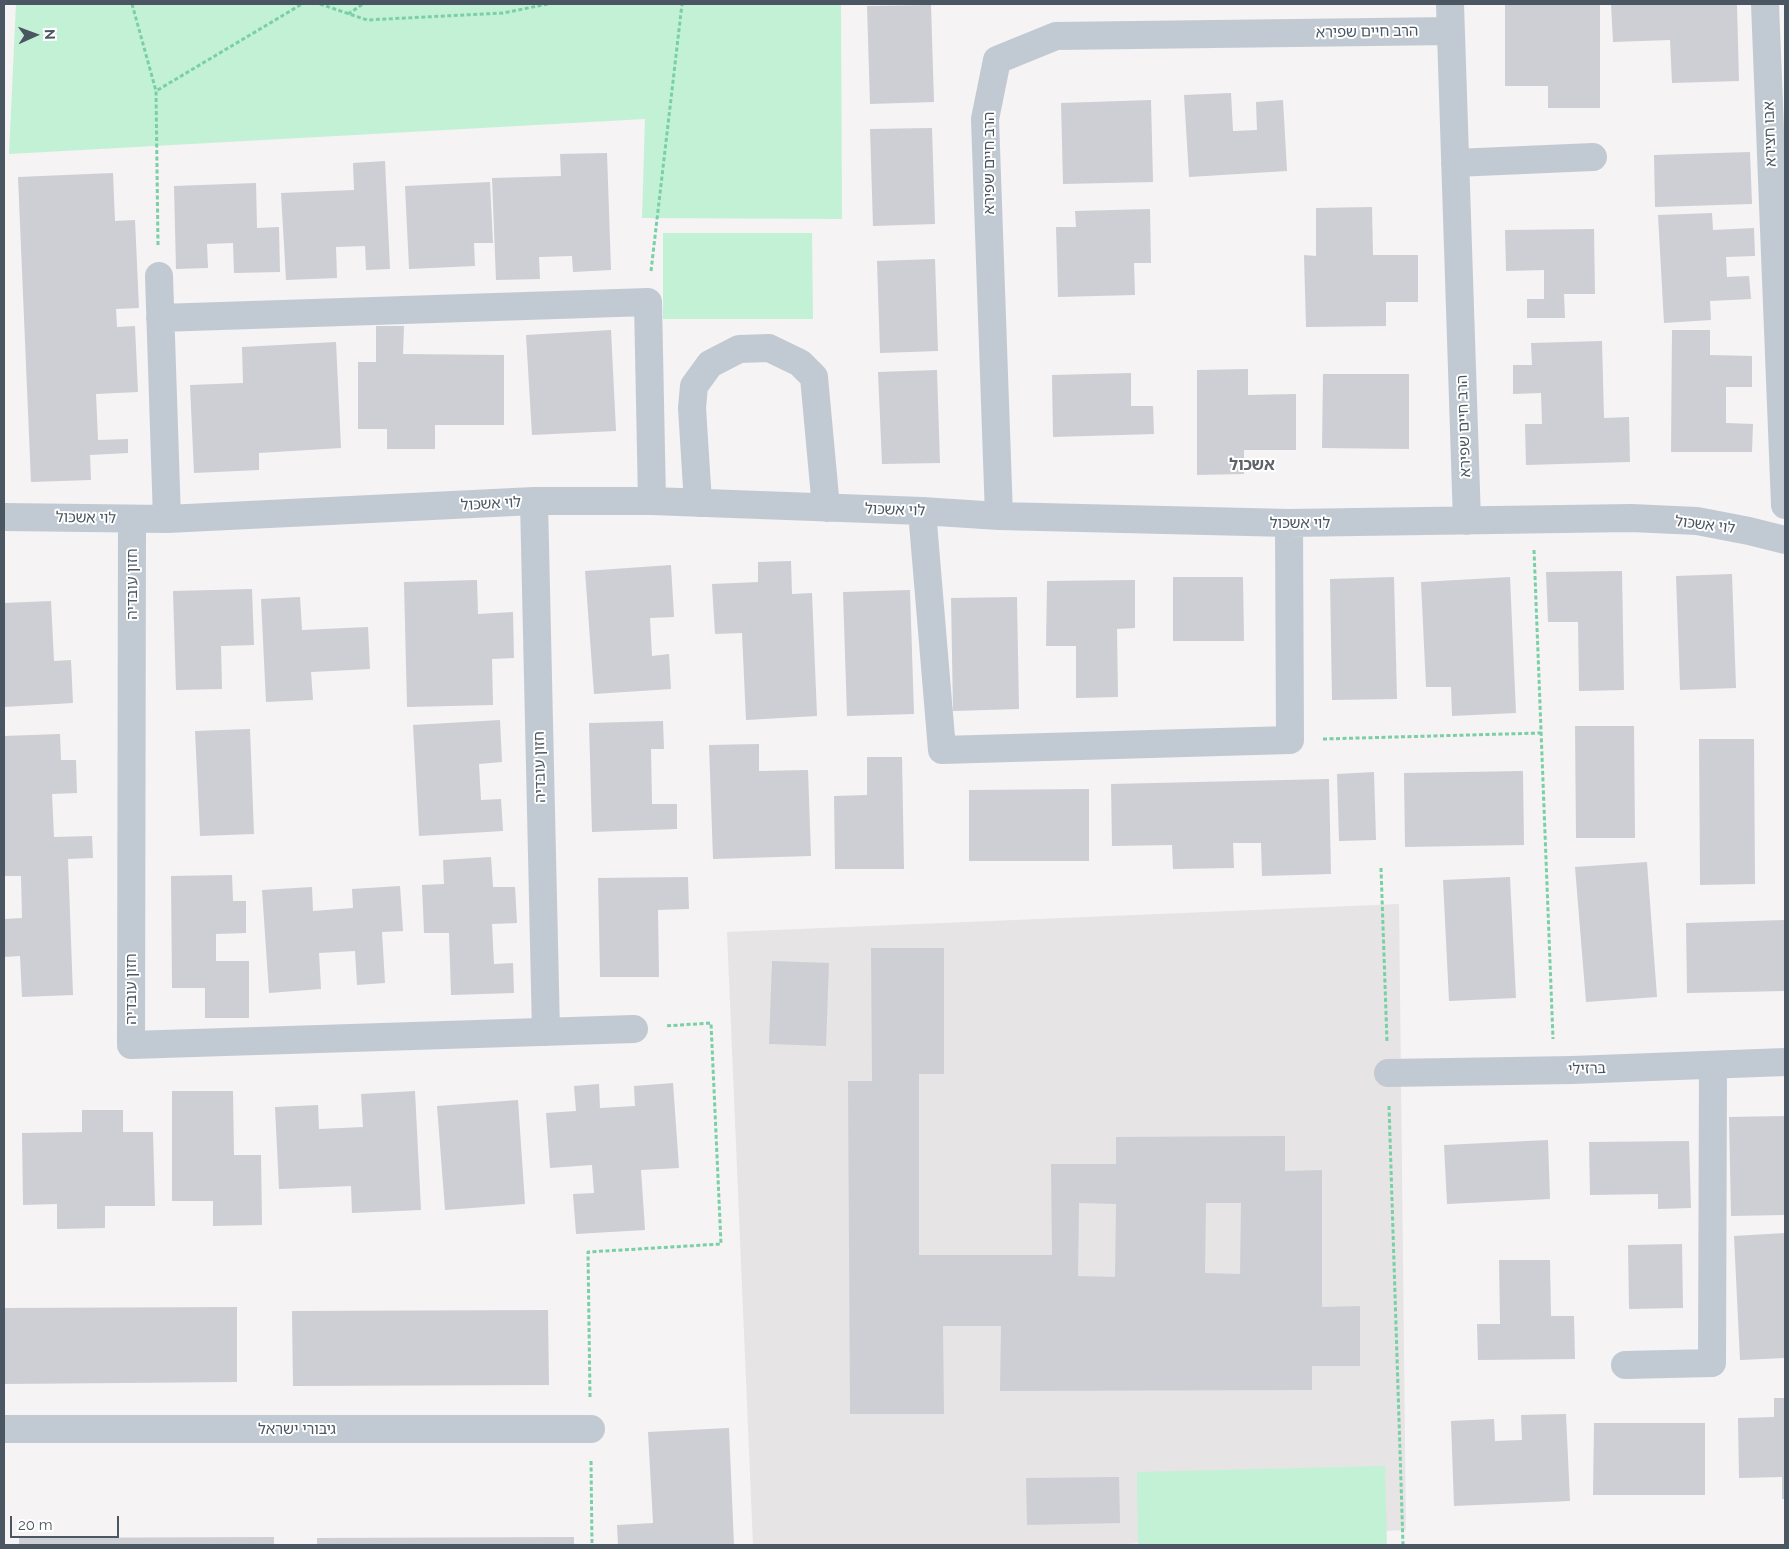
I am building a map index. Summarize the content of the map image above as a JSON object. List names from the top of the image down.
{
  "streets": {
    "street": [
      "הרב חיים שפירא",
      "אבו חצירא",
      "לוי אשכול",
      "חזון עובדיה",
      "ברזילי",
      "גיבורי ישראל"
    ]
  },
  "crossings": [
    ["הרב חיים שפירא", "לוי אשכול"],
    ["לוי אשכול", "חזון עובדיה"]
  ],
  "districts": ["אשכול"],
  "scale_bar": "20 m",
  "north": "right"
}
